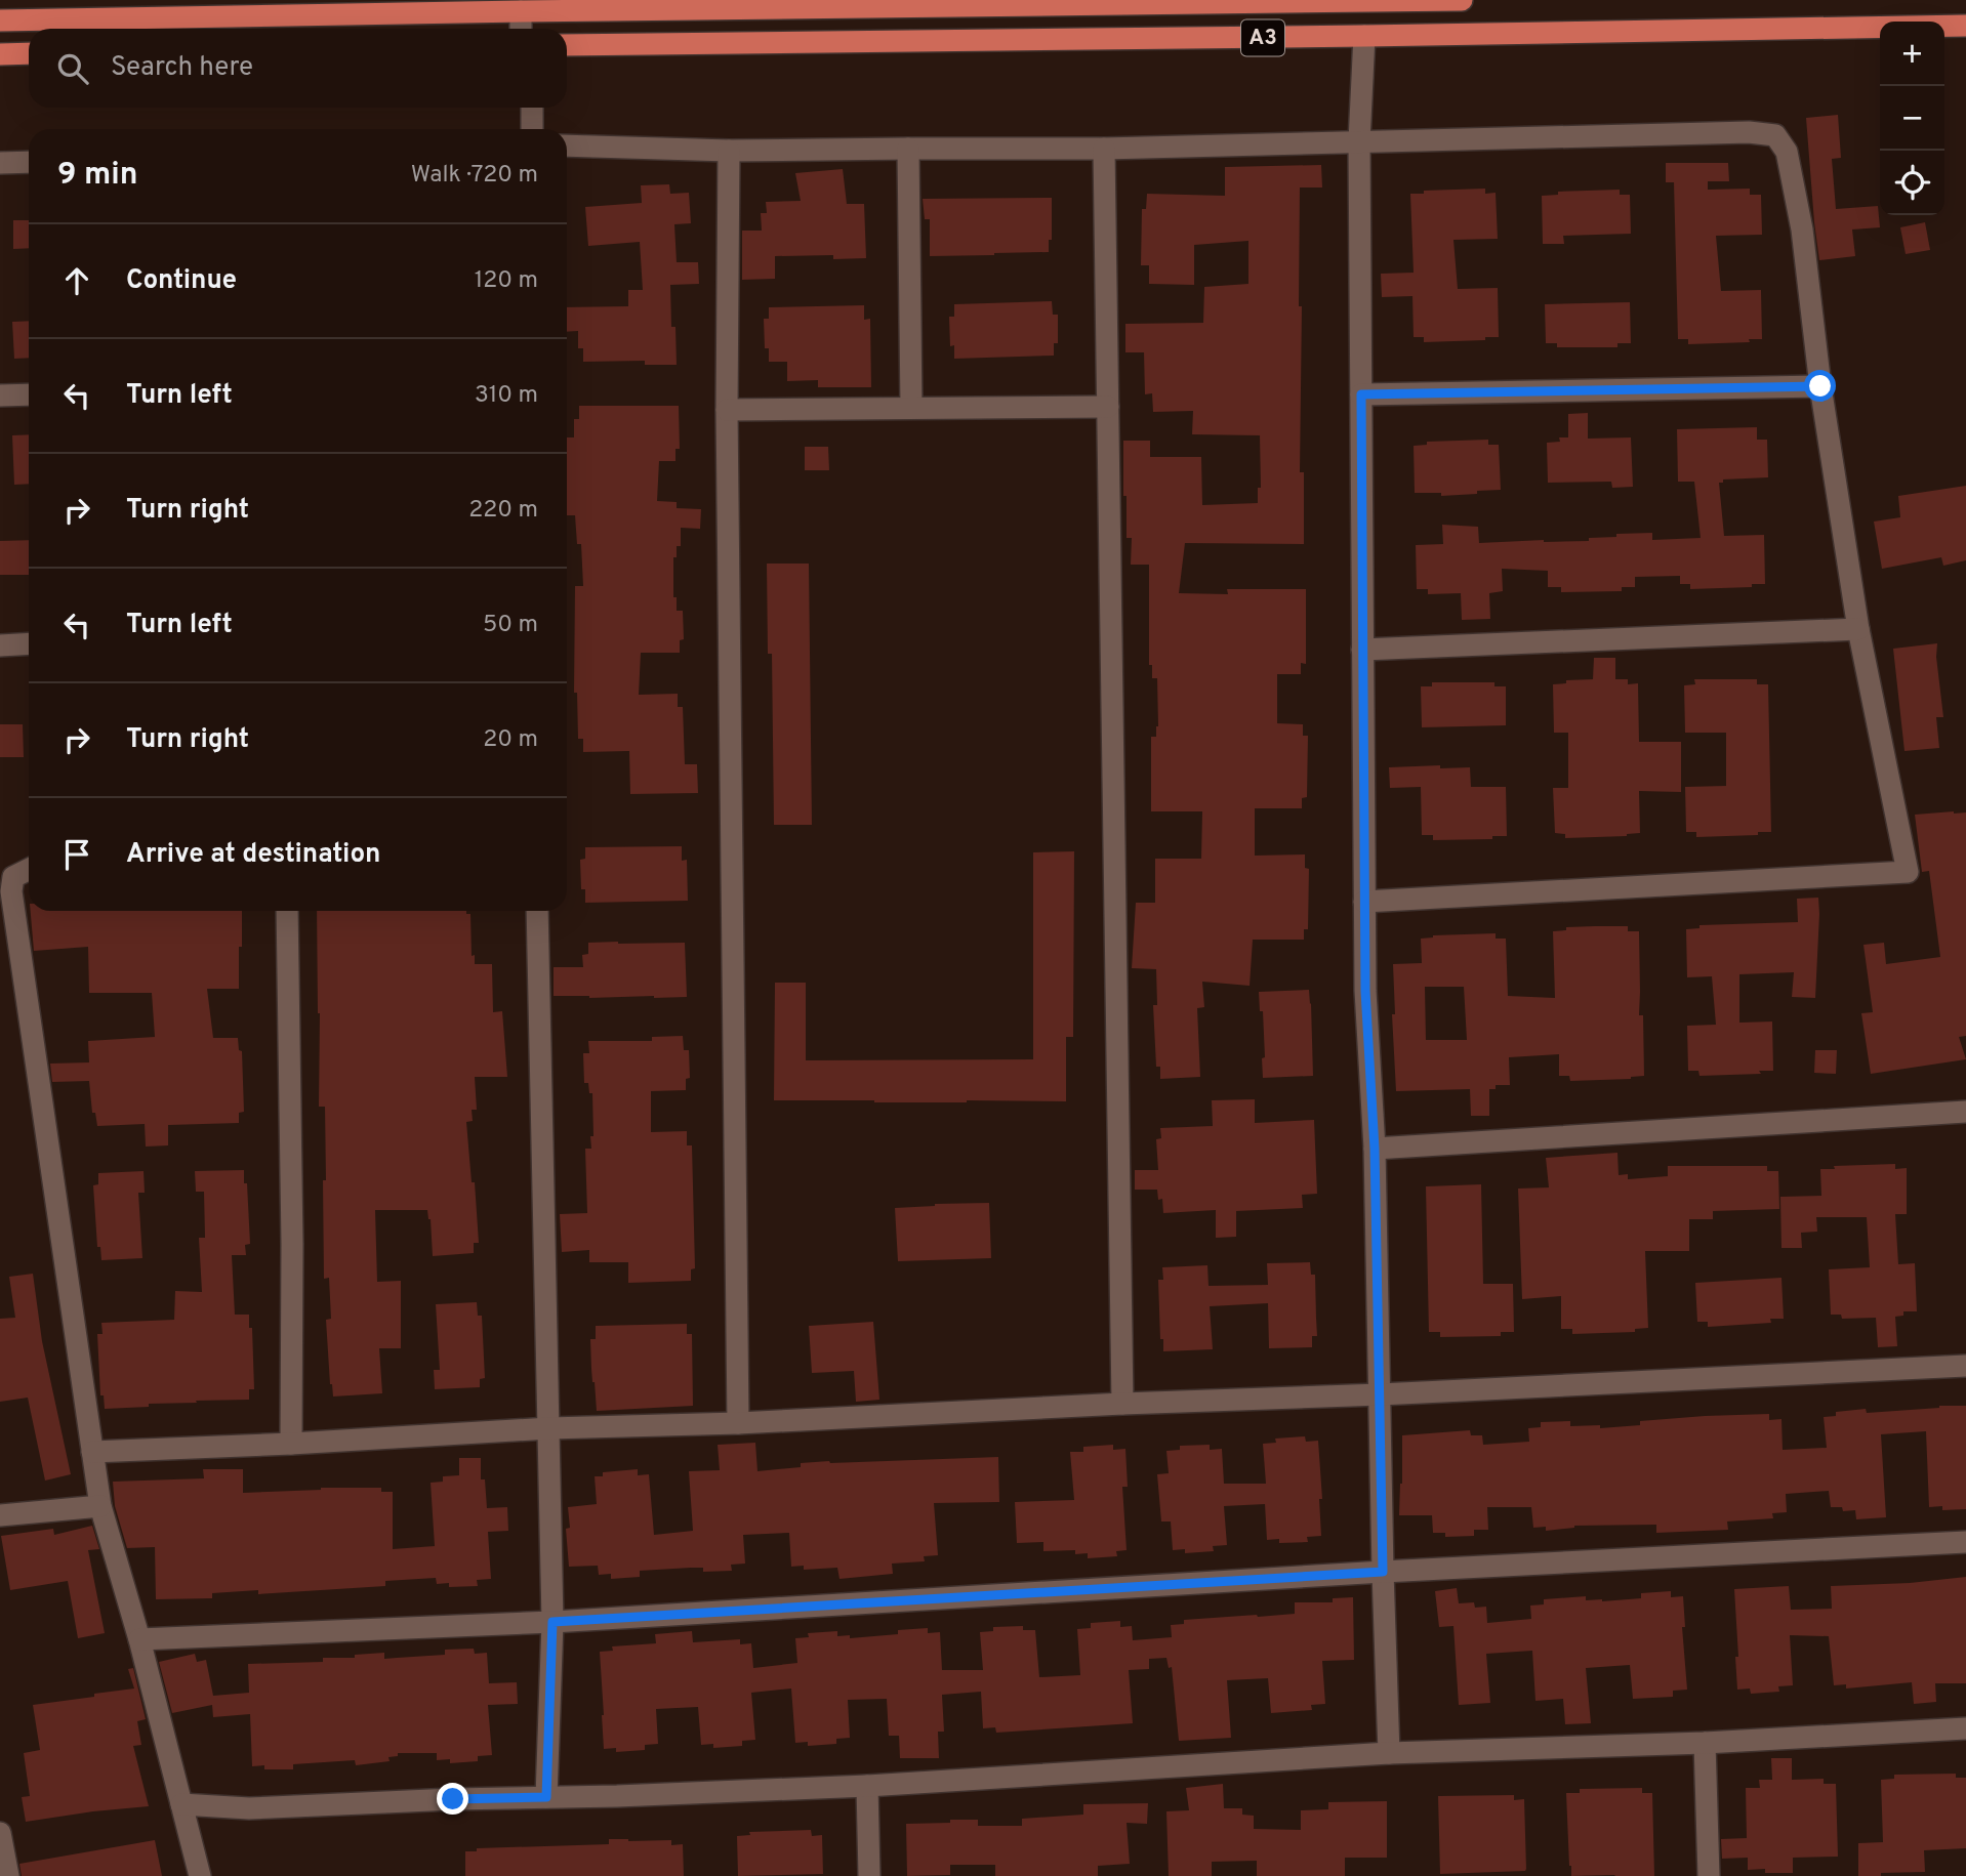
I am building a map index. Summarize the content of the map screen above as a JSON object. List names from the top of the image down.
{
  "streets": {
    "highway": ["A3"]
  },
  "page": {
    "map_buttons": ["+", "−"],
    "search": "Search here",
    "heading": ["9 min", "Walk · 720 m"],
    "list": [
      ["Continue", "120 m"],
      ["Turn left", "310 m"],
      ["Turn right", "220 m"],
      ["Turn left", "50 m"],
      ["Turn right", "20 m"],
      "Arrive at destination"
    ]
  }
}
